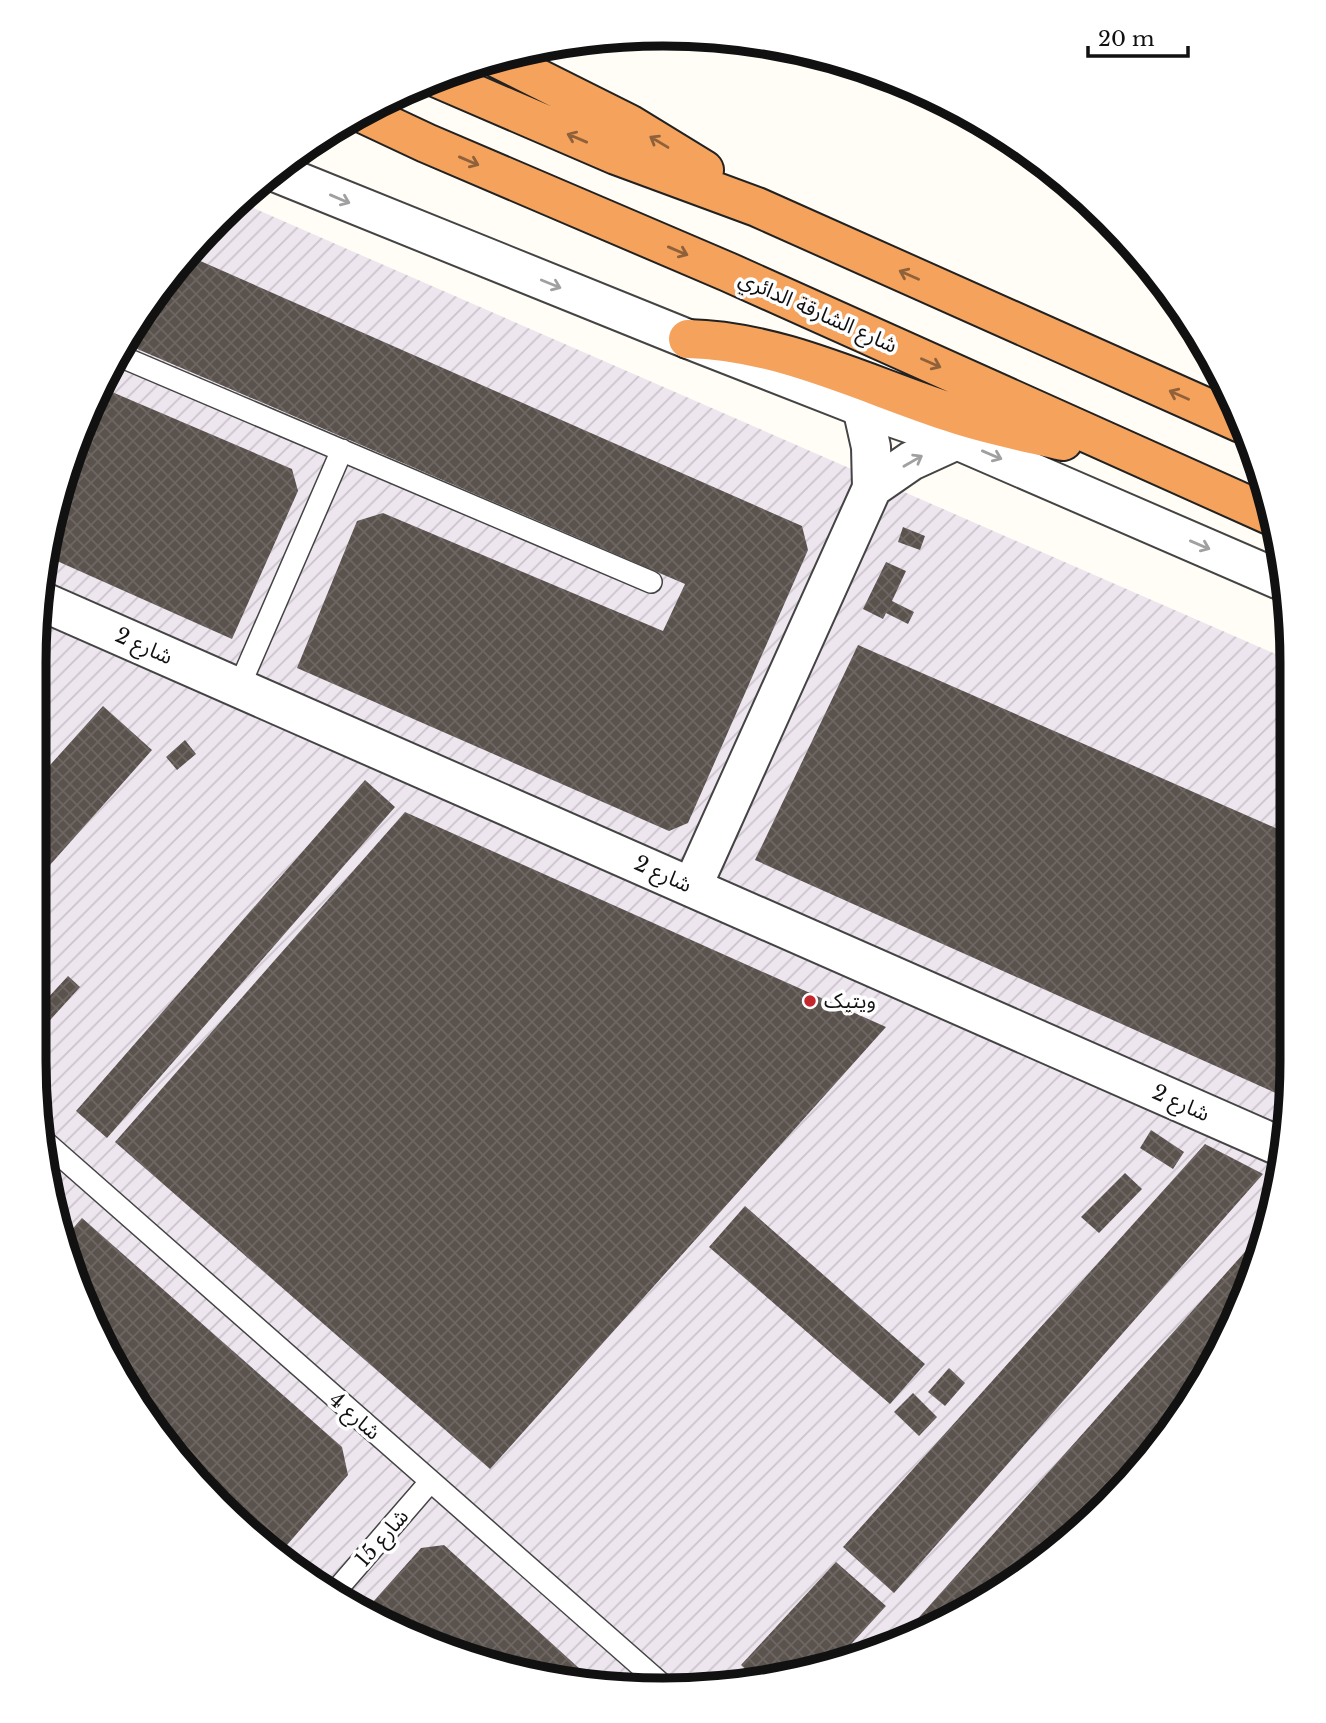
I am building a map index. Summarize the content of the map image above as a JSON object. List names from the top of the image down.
{
  "streets": {
    "highway": ["شارع الشارقة الدائري"],
    "street": ["شارع 2"],
    "lane": ["شارع 4", "شارع 15"]
  },
  "crossings": [
    ["شارع 4", "شارع 15"]
  ],
  "places": ["ویتیک"],
  "scale_bar": "20 m"
}
